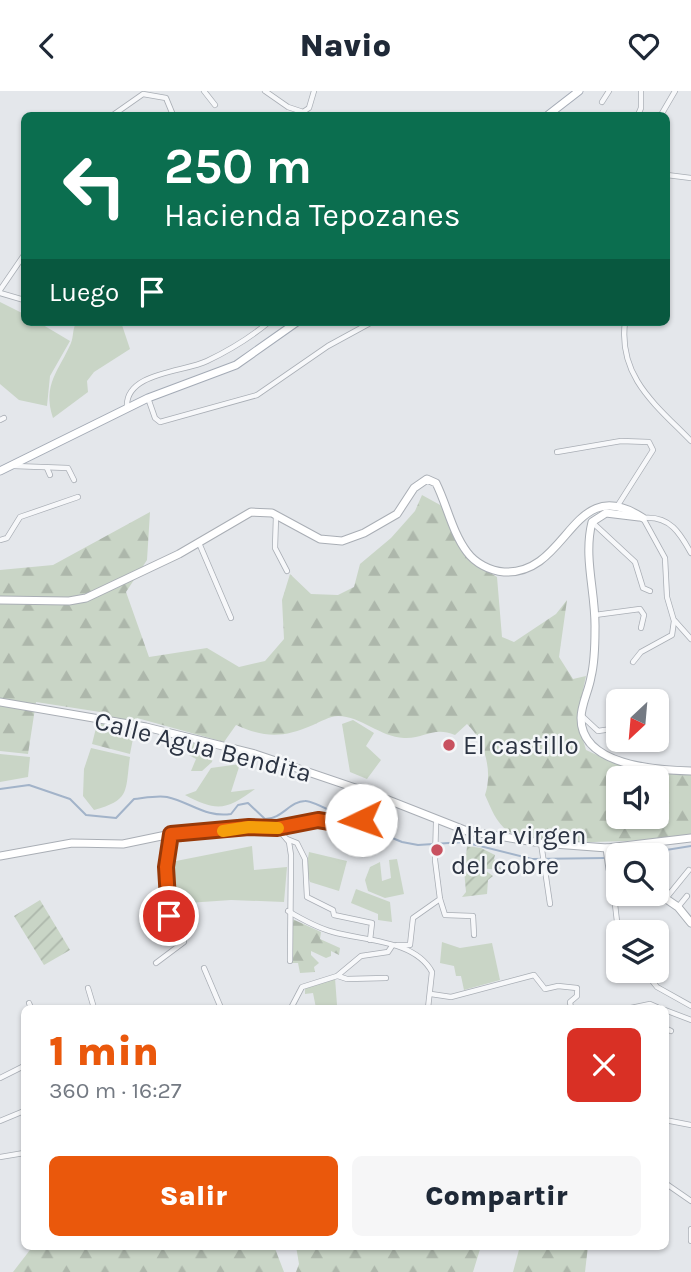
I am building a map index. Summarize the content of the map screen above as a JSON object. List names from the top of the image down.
{
  "streets": {
    "main road": ["Calle Agua Bendita"]
  },
  "places": ["El castillo", "Altar virgen del cobre"],
  "north": "bottom left",
  "page": {
    "header": "Navio",
    "turn": ["250 m", "Hacienda Tepozanes"],
    "then": "Luego",
    "heading": ["1 min", "360 m · 16:27"],
    "buttons": ["Salir", "Compartir"]
  }
}
